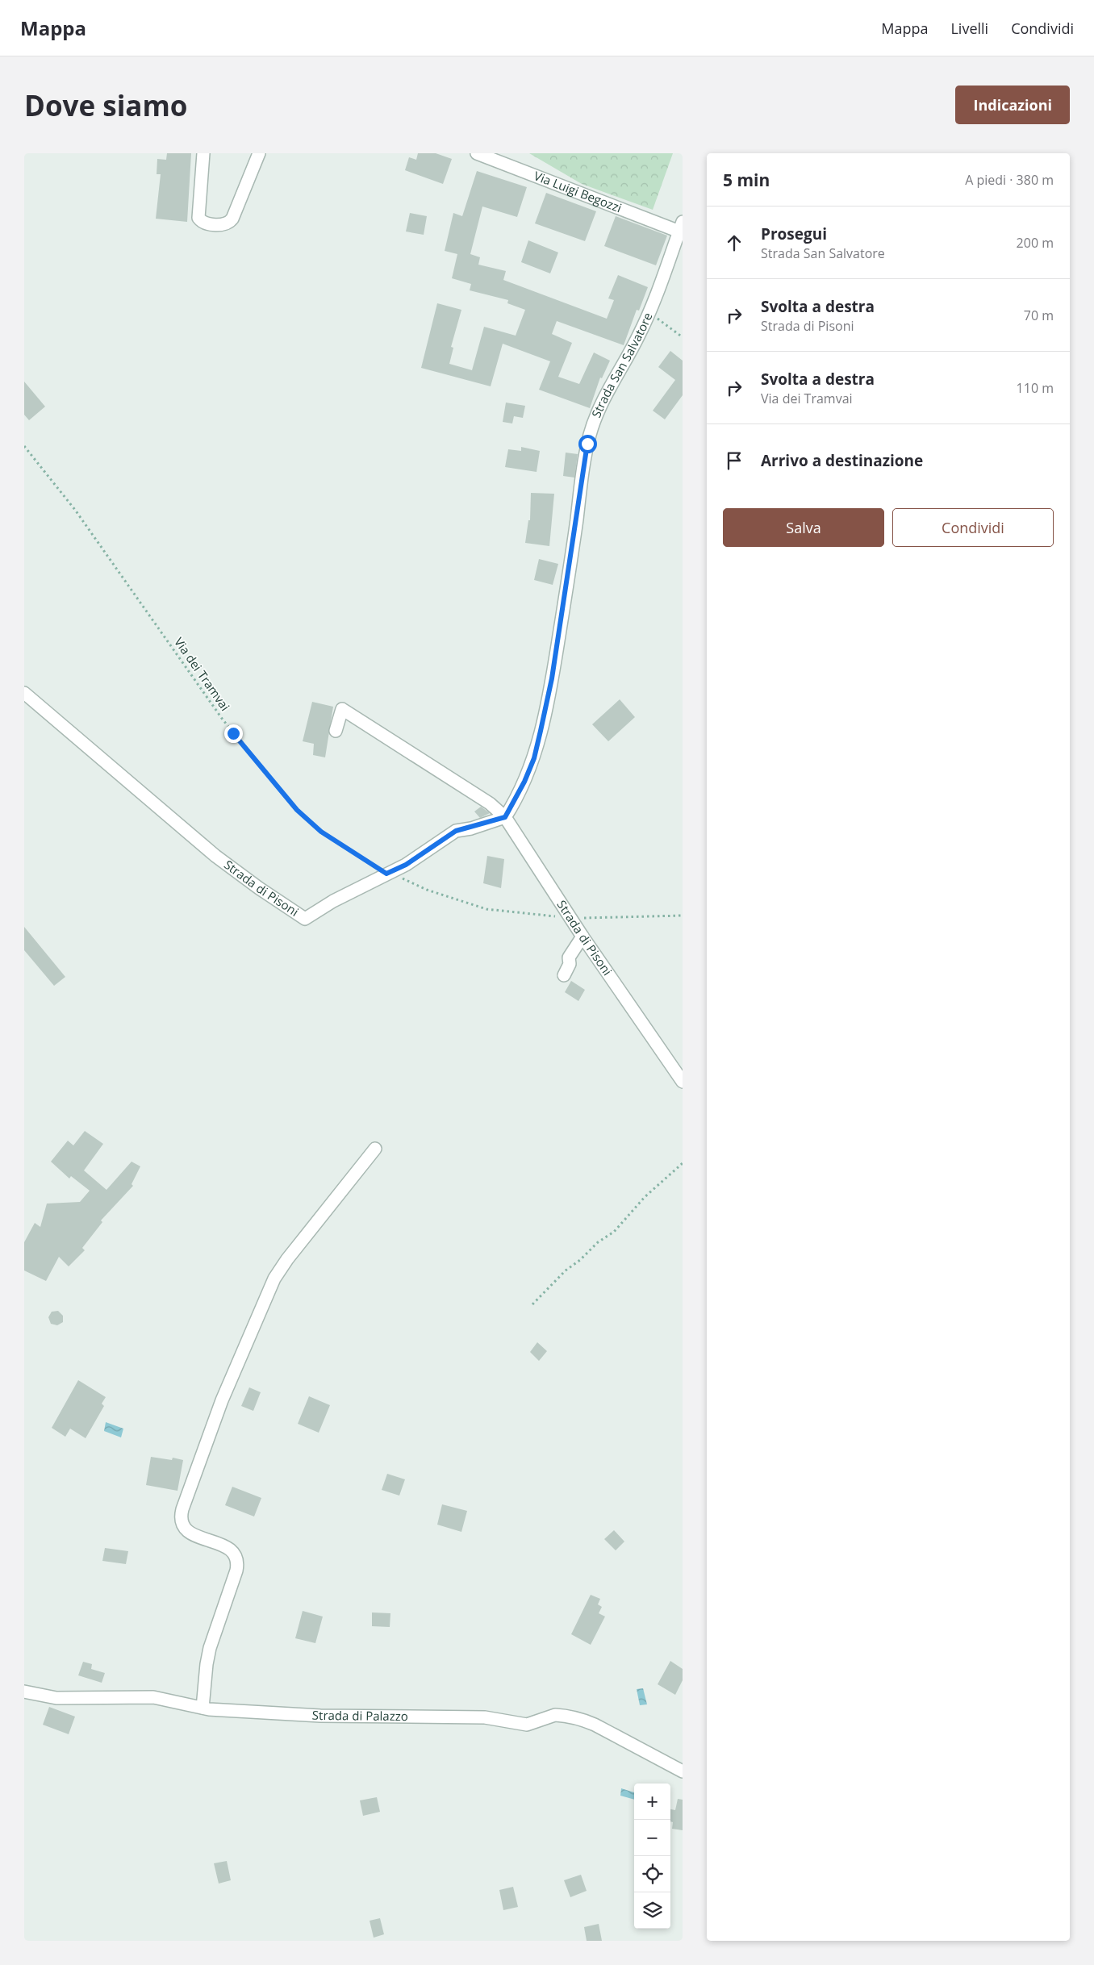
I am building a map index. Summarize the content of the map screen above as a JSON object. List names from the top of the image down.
{
  "streets": {
    "street": [
      "Via Luigi Begozzi",
      "Strada San Salvatore",
      "Strada di Pisoni",
      "Strada di Palazzo"
    ],
    "path": ["Via dei Tramvai"]
  },
  "crossings": [
    ["Via Luigi Begozzi", "Strada San Salvatore"],
    ["Strada San Salvatore", "Strada di Pisoni"],
    ["Via dei Tramvai", "Strada di Pisoni"]
  ],
  "page": {
    "header": "Mappa",
    "nav": ["Mappa", "Livelli", "Condividi"],
    "buttons": [
      "Indicazioni",
      ["Salva", "Condividi"]
    ],
    "title": "Dove siamo",
    "heading": ["5 min", "A piedi · 380 m"],
    "list": [
      ["Prosegui", "Strada San Salvatore", "200 m"],
      ["Svolta a destra", "Strada di Pisoni", "70 m"],
      ["Svolta a destra", "Via dei Tramvai", "110 m"],
      "Arrivo a destinazione"
    ],
    "map_buttons": ["+", "−"]
  }
}
